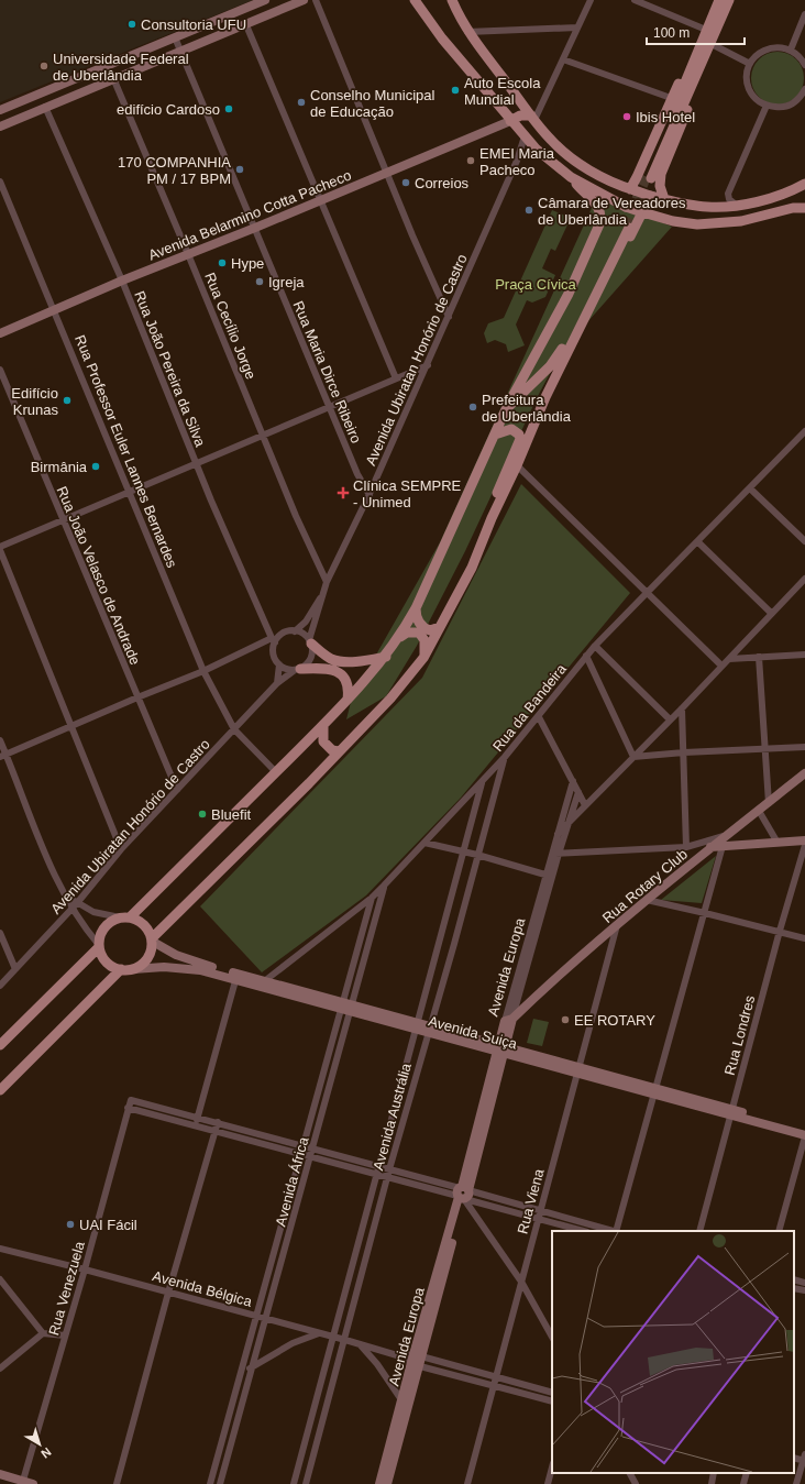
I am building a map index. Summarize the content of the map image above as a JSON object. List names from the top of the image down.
{
  "streets": {
    "main road": [
      "Avenida Belarmino Cotta Pacheco",
      "Rua Rotary Club",
      "Avenida Europa",
      "Avenida Suiça"
    ],
    "street": [
      "Rua Cecílio Jorge",
      "Avenida Ubiratan Honório de Castro",
      "Rua João Pereira da Silva",
      "Rua Maria Dirce Ribeiro",
      "Rua Professor Euler Lannes Bernardes",
      "Rua João Velasco de Andrade",
      "Rua da Bandeira",
      "Rua Londres",
      "Avenida Austrália",
      "Avenida África",
      "Rua Viena",
      "Rua Venezuela",
      "Avenida Bélgica"
    ]
  },
  "crossings": [
    ["Avenida Belarmino Cotta Pacheco", "Rua Cecílio Jorge"],
    ["Avenida Belarmino Cotta Pacheco", "Rua João Pereira da Silva"],
    ["Avenida Belarmino Cotta Pacheco", "Rua Maria Dirce Ribeiro"],
    ["Avenida Belarmino Cotta Pacheco", "Rua Professor Euler Lannes Bernardes"],
    ["Rua Cecílio Jorge", "Avenida Ubiratan Honório de Castro"],
    ["Avenida Ubiratan Honório de Castro", "Rua João Pereira da Silva"],
    ["Avenida Ubiratan Honório de Castro", "Rua Maria Dirce Ribeiro"],
    ["Avenida Ubiratan Honório de Castro", "Rua Professor Euler Lannes Bernardes"],
    ["Avenida Ubiratan Honório de Castro", "Rua João Velasco de Andrade"],
    ["Rua da Bandeira", "Avenida Suiça"],
    ["Rua da Bandeira", "Avenida Austrália"],
    ["Rua da Bandeira", "Avenida África"],
    ["Rua Rotary Club", "Avenida Europa"],
    ["Rua Rotary Club", "Rua Viena"],
    ["Avenida Europa", "Avenida Suiça"],
    ["Avenida Europa", "Avenida Bélgica"],
    ["Avenida Suiça", "Rua Londres"],
    ["Avenida Suiça", "Avenida Austrália"],
    ["Avenida Suiça", "Avenida África"],
    ["Avenida Suiça", "Rua Viena"],
    ["Avenida Austrália", "Avenida Bélgica"],
    ["Avenida África", "Avenida Bélgica"],
    ["Rua Viena", "Avenida Bélgica"],
    ["Rua Venezuela", "Avenida Bélgica"]
  ],
  "parks": ["Praça Cívica"],
  "places": {
    "other": [
      "Consultoria UFU",
      "Universidade Federal de Uberlândia",
      "Auto Escola Mundial",
      "Conselho Municipal de Educação",
      "edifício Cardoso",
      "Ibis Hotel",
      "EMEI Maria Pacheco",
      "170 COMPANHIA PM / 17 BPM",
      "Correios",
      "Câmara de Vereadores de Uberlândia",
      "Hype",
      "Igreja",
      "Edifício Krunas",
      "Prefeitura de Uberlândia",
      "Birmânia",
      "Bluefit",
      "EE ROTARY",
      "UAI Fácil"
    ],
    "health": ["Clínica SEMPRE - Unimed"]
  },
  "scale_bar": "100 m",
  "north": "bottom right"
}
